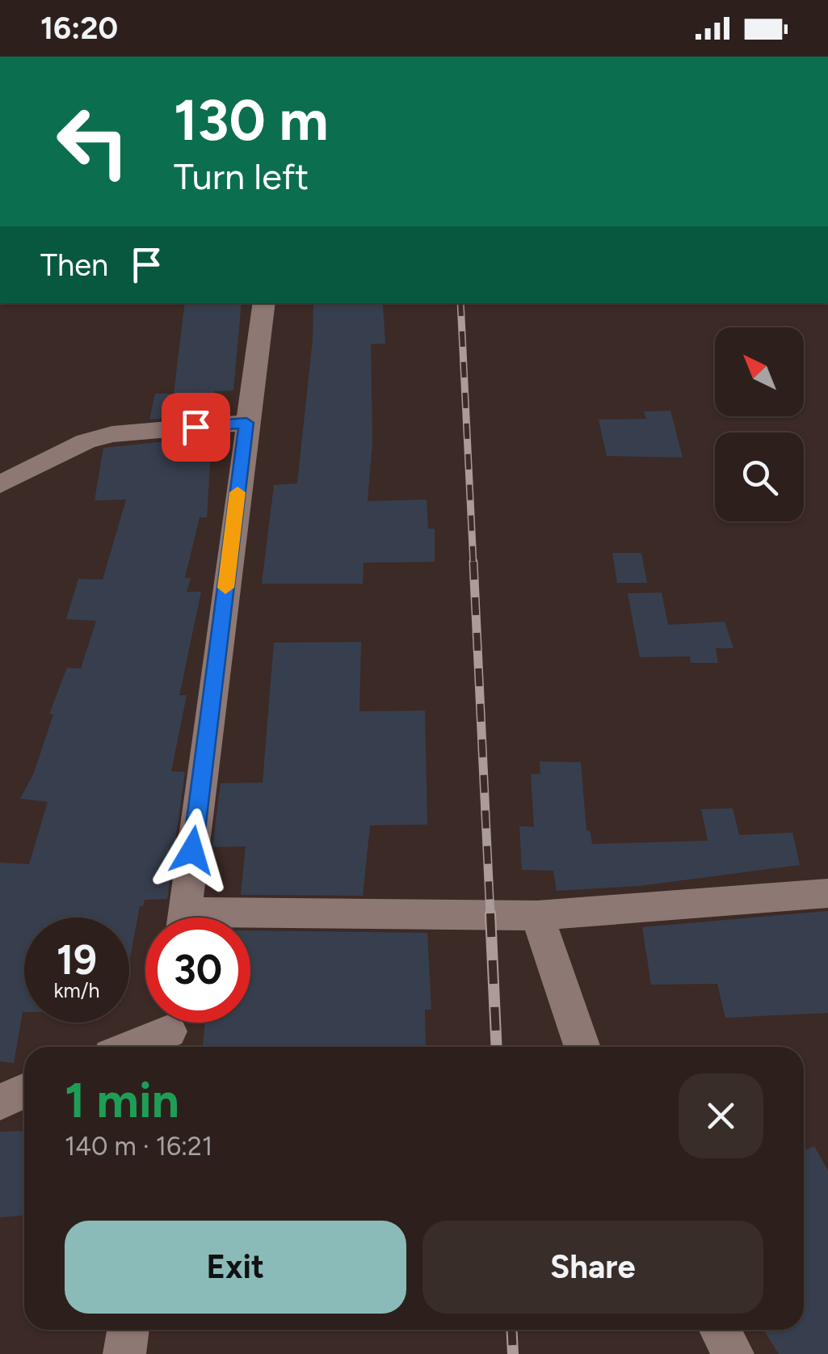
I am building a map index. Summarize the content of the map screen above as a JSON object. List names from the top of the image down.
{
  "north": "top left",
  "page": {
    "status": "16:20",
    "turn": ["130 m", "Turn left"],
    "then": "Then",
    "speed": "19 km/h",
    "limit": "30",
    "heading": ["1 min", "140 m · 16:21"],
    "buttons": ["Exit", "Share"]
  }
}
